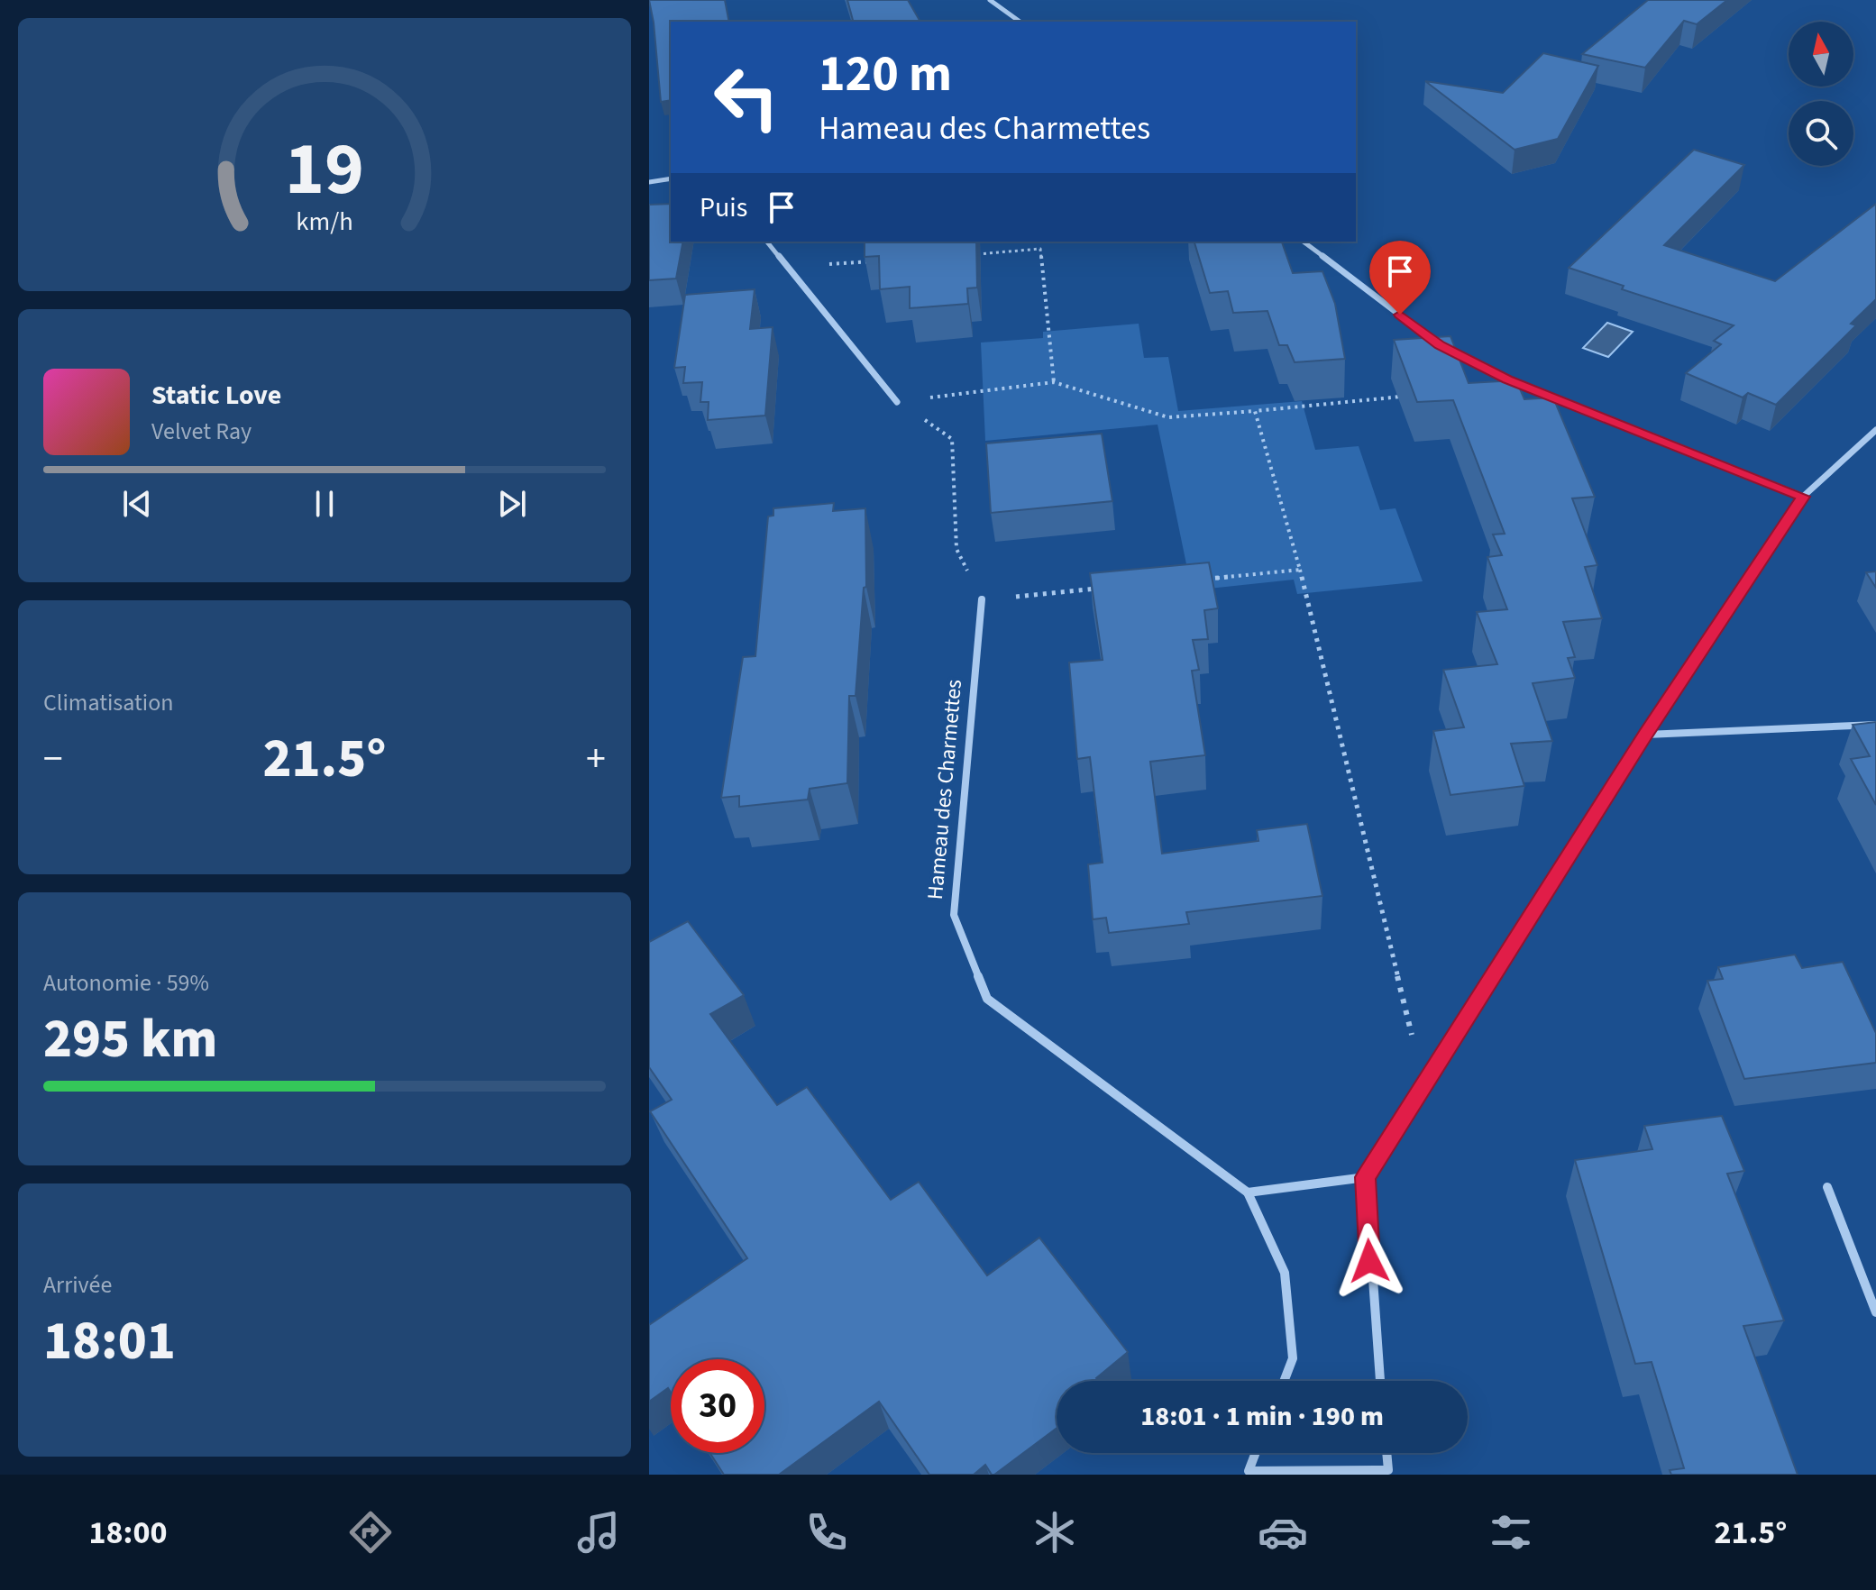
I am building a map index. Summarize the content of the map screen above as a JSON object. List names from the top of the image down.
{
  "streets": {
    "street": ["Hameau des Charmettes"]
  },
  "north": "top",
  "page": {
    "turn": ["120 m", "Hameau des Charmettes"],
    "then": "Puis",
    "song": ["Static Love", "Velvet Ray"],
    "tile": [
      "Climatisation",
      ["Autonomie · 59%", "295 km"],
      ["Arrivée", "18:01"]
    ],
    "heat": ["−", "21.5°", "+"],
    "limit": "30",
    "trip": "18:01 · 1 min · 190 m",
    "tabs": ["18:00", "21.5°"],
    "gauge": ["19", "km/h"]
  }
}
